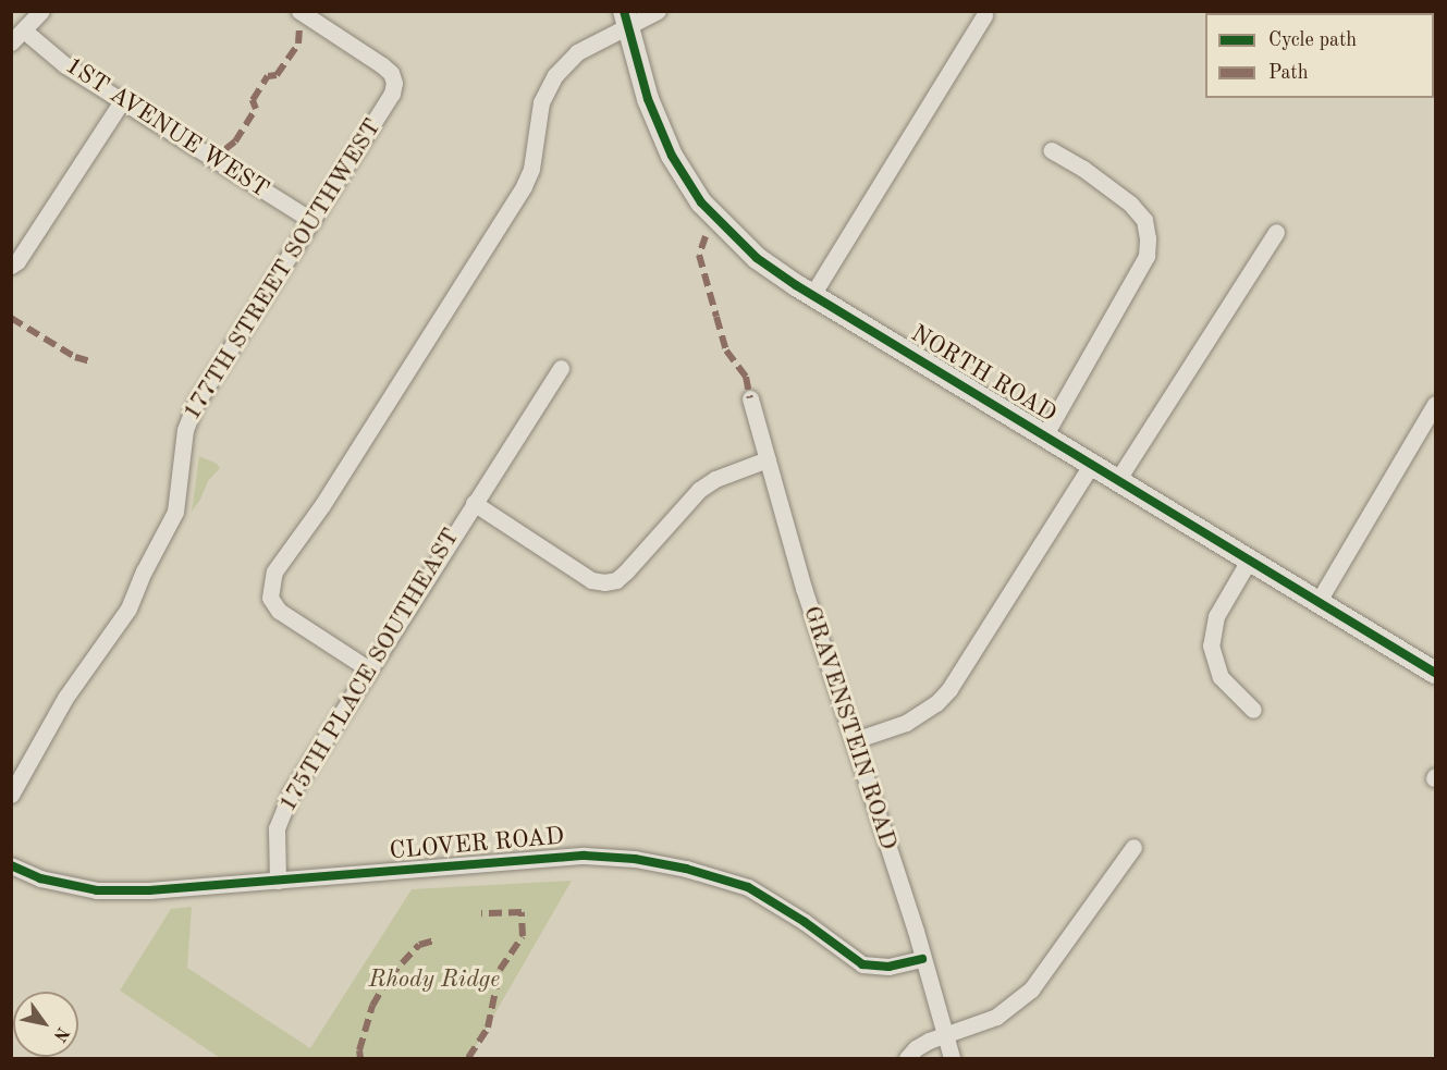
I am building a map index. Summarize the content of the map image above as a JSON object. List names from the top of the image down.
{
  "streets": {
    "street": [
      "1ST AVENUE WEST",
      "177TH STREET SOUTHWEST",
      "NORTH ROAD",
      "175TH PLACE SOUTHEAST",
      "GRAVENSTEIN ROAD",
      "CLOVER ROAD"
    ]
  },
  "crossings": [
    ["1ST AVENUE WEST", "177TH STREET SOUTHWEST"],
    ["175TH PLACE SOUTHEAST", "CLOVER ROAD"],
    ["GRAVENSTEIN ROAD", "CLOVER ROAD"]
  ],
  "parks": ["Rhody Ridge"],
  "legend": ["Cycle path", "Path"],
  "north": "bottom right"
}
